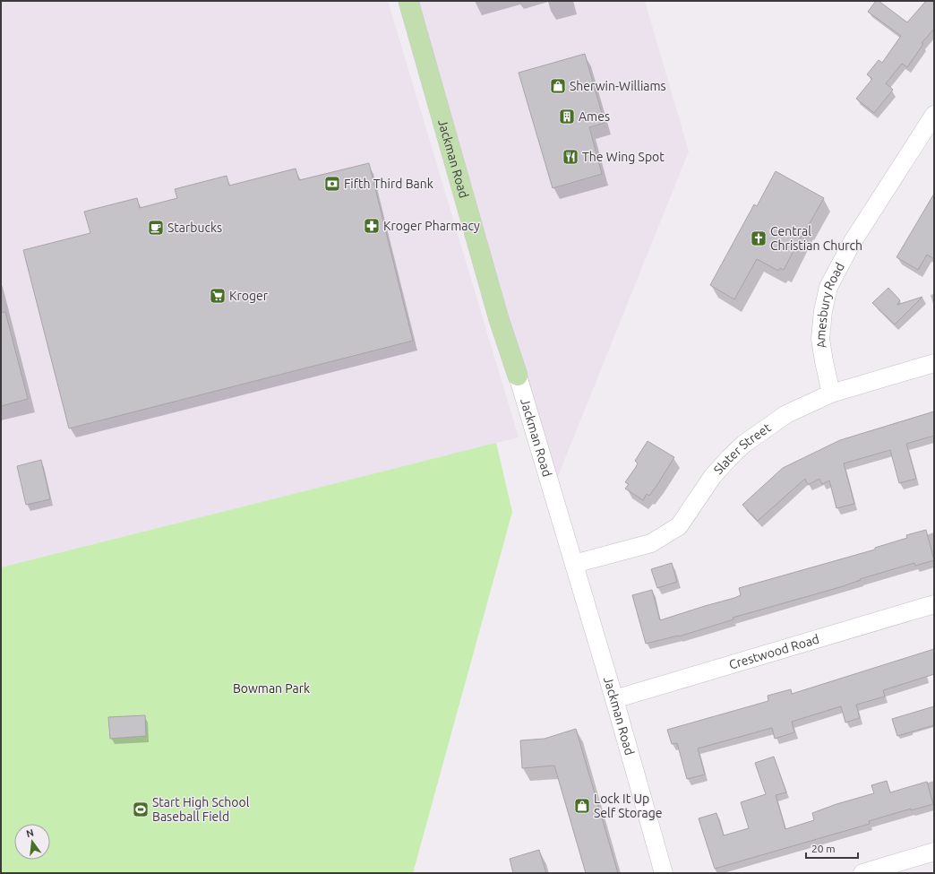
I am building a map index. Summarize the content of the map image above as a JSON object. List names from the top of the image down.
{
  "streets": {
    "main road": ["Jackman Road"],
    "street": ["Amesbury Road", "Slater Street", "Crestwood Road"]
  },
  "crossings": [
    ["Jackman Road", "Slater Street"],
    ["Jackman Road", "Crestwood Road"],
    ["Amesbury Road", "Slater Street"]
  ],
  "parks": ["Bowman Park"],
  "places": {
    "shop": ["Sherwin-Williams", "Lock It Up Self Storage"],
    "building": ["Ames"],
    "restaurant": ["The Wing Spot"],
    "bank": ["Fifth Third Bank"],
    "pharmacy": ["Kroger Pharmacy"],
    "cafe": ["Starbucks"],
    "church": ["Central Christian Church"],
    "supermarket": ["Kroger"],
    "sports": ["Start High School Baseball Field"]
  },
  "scale_bar": "20 m",
  "north": "top"
}
